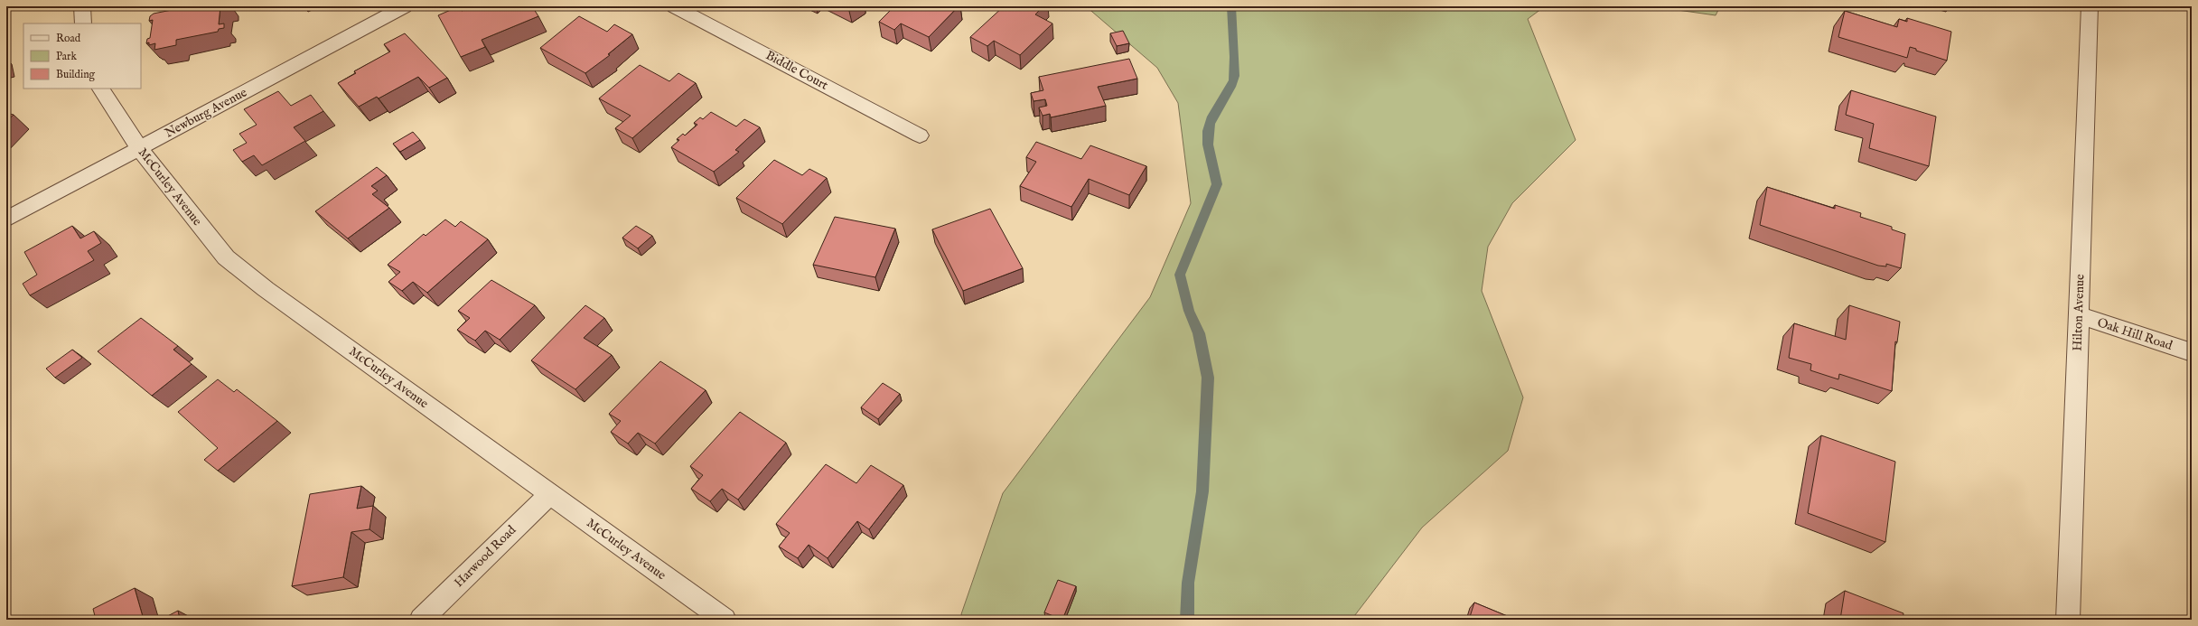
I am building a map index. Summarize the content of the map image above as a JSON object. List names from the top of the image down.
{
  "streets": {
    "street": [
      "Biddle Court",
      "Newburg Avenue",
      "McCurley Avenue",
      "Hilton Avenue",
      "Oak Hill Road",
      "Harwood Road"
    ]
  },
  "crossings": [
    ["Newburg Avenue", "McCurley Avenue"],
    ["McCurley Avenue", "Harwood Road"],
    ["Hilton Avenue", "Oak Hill Road"]
  ],
  "legend": ["Road", "Park", "Building"]
}
